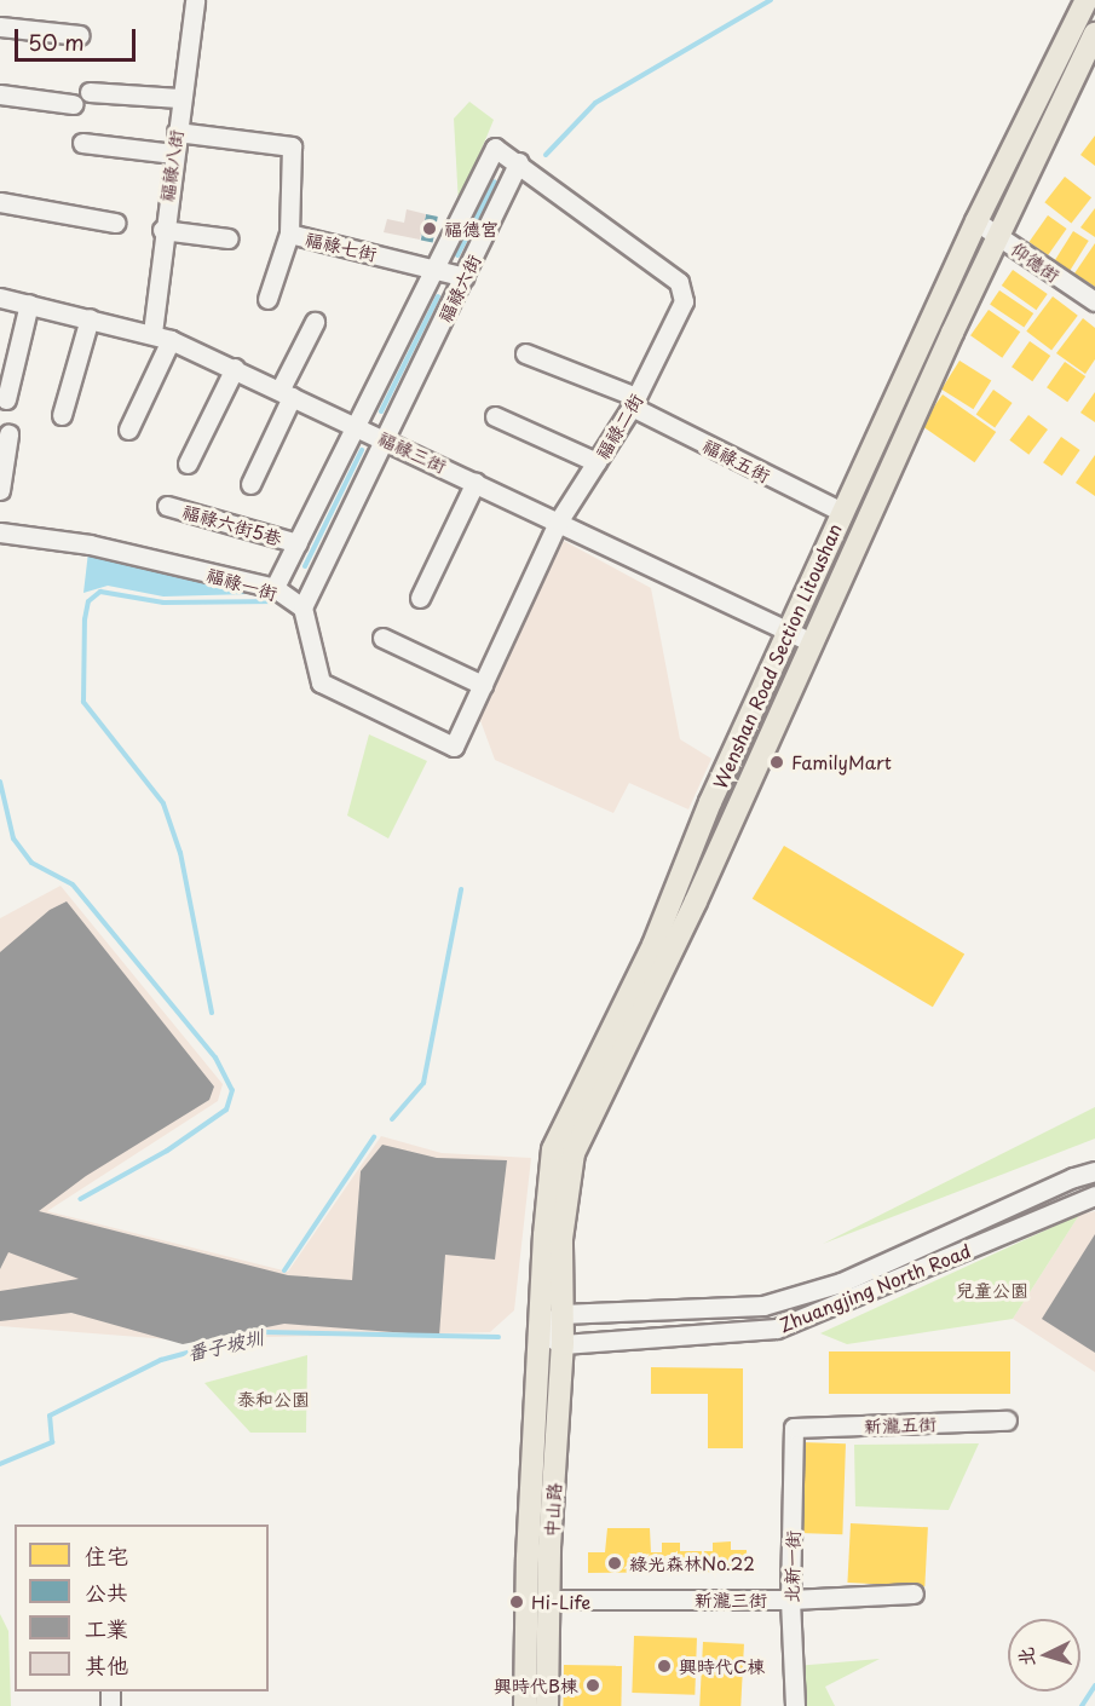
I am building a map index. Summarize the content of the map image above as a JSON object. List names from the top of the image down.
{
  "streets": {
    "main road": ["Wenshan Road Section Litoushan", "中山路"],
    "street": [
      "福祿八街",
      "福祿七街",
      "仰德街",
      "福祿六街",
      "福祿二街",
      "福祿三街",
      "福祿五街",
      "福祿六街5巷",
      "福祿一街",
      "Zhuangjing North Road",
      "新瀧五街",
      "北新一街",
      "新瀧三街"
    ]
  },
  "crossings": [
    ["福祿八街", "福祿七街"],
    ["福祿八街", "福祿三街"],
    ["福祿七街", "福祿六街"],
    ["仰德街", "Wenshan Road Section Litoushan"],
    ["福祿六街", "福祿二街"],
    ["福祿六街", "福祿三街"],
    ["福祿六街", "福祿六街5巷"],
    ["福祿六街", "福祿一街"],
    ["福祿二街", "福祿三街"],
    ["福祿二街", "福祿五街"],
    ["福祿二街", "福祿一街"],
    ["福祿三街", "Wenshan Road Section Litoushan"],
    ["福祿五街", "Wenshan Road Section Litoushan"],
    ["Wenshan Road Section Litoushan", "Zhuangjing North Road"],
    ["Wenshan Road Section Litoushan", "中山路"],
    ["Zhuangjing North Road", "中山路"],
    ["新瀧五街", "北新一街"],
    ["中山路", "新瀧三街"],
    ["北新一街", "新瀧三街"]
  ],
  "water": ["番子坡圳"],
  "parks": ["兒童公園", "泰和公園"],
  "places": [
    "福德宮",
    "FamilyMart",
    "綠光森林No.22",
    "Hi-Life",
    "興時代C棟",
    "興時代B棟"
  ],
  "legend": [
    "住宅",
    "公共",
    "工業",
    "其他"
  ],
  "scale_bar": "50 m",
  "north": "left"
}
